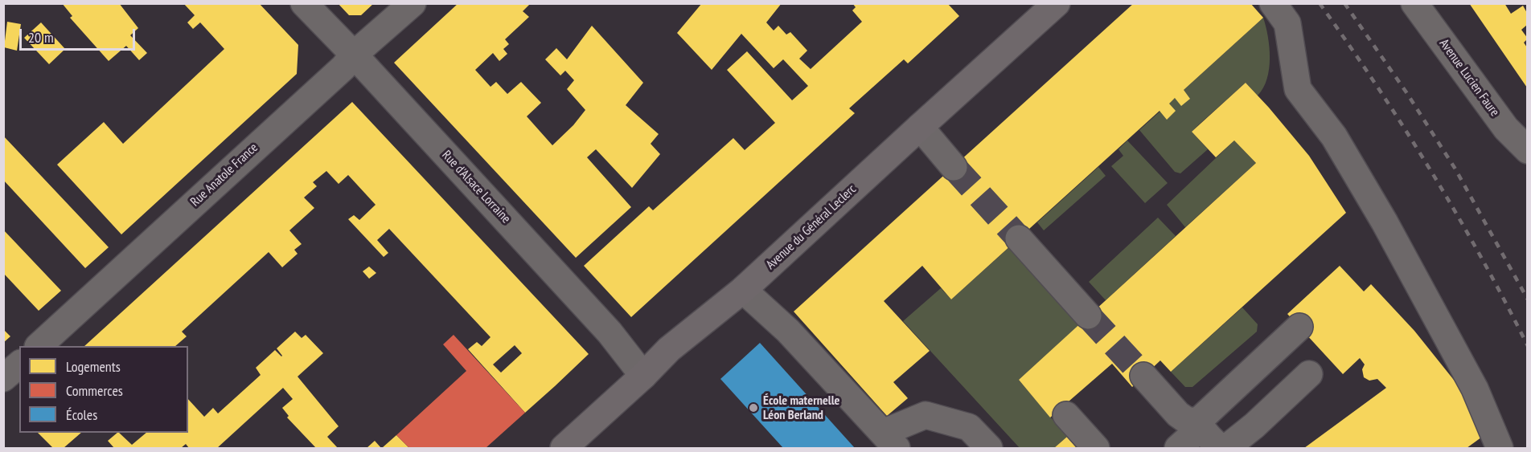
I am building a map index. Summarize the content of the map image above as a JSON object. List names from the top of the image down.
{
  "streets": {
    "main road": ["Avenue du Général Leclerc"],
    "street": ["Avenue Lucien Faure", "Rue Anatole France", "Rue d'Alsace Lorraine"]
  },
  "crossings": [
    ["Rue Anatole France", "Rue d'Alsace Lorraine"],
    ["Rue d'Alsace Lorraine", "Avenue du Général Leclerc"]
  ],
  "places": ["École maternelle Léon Berland"],
  "legend": ["Logements", "Commerces", "Écoles"],
  "scale_bar": "20 m"
}
